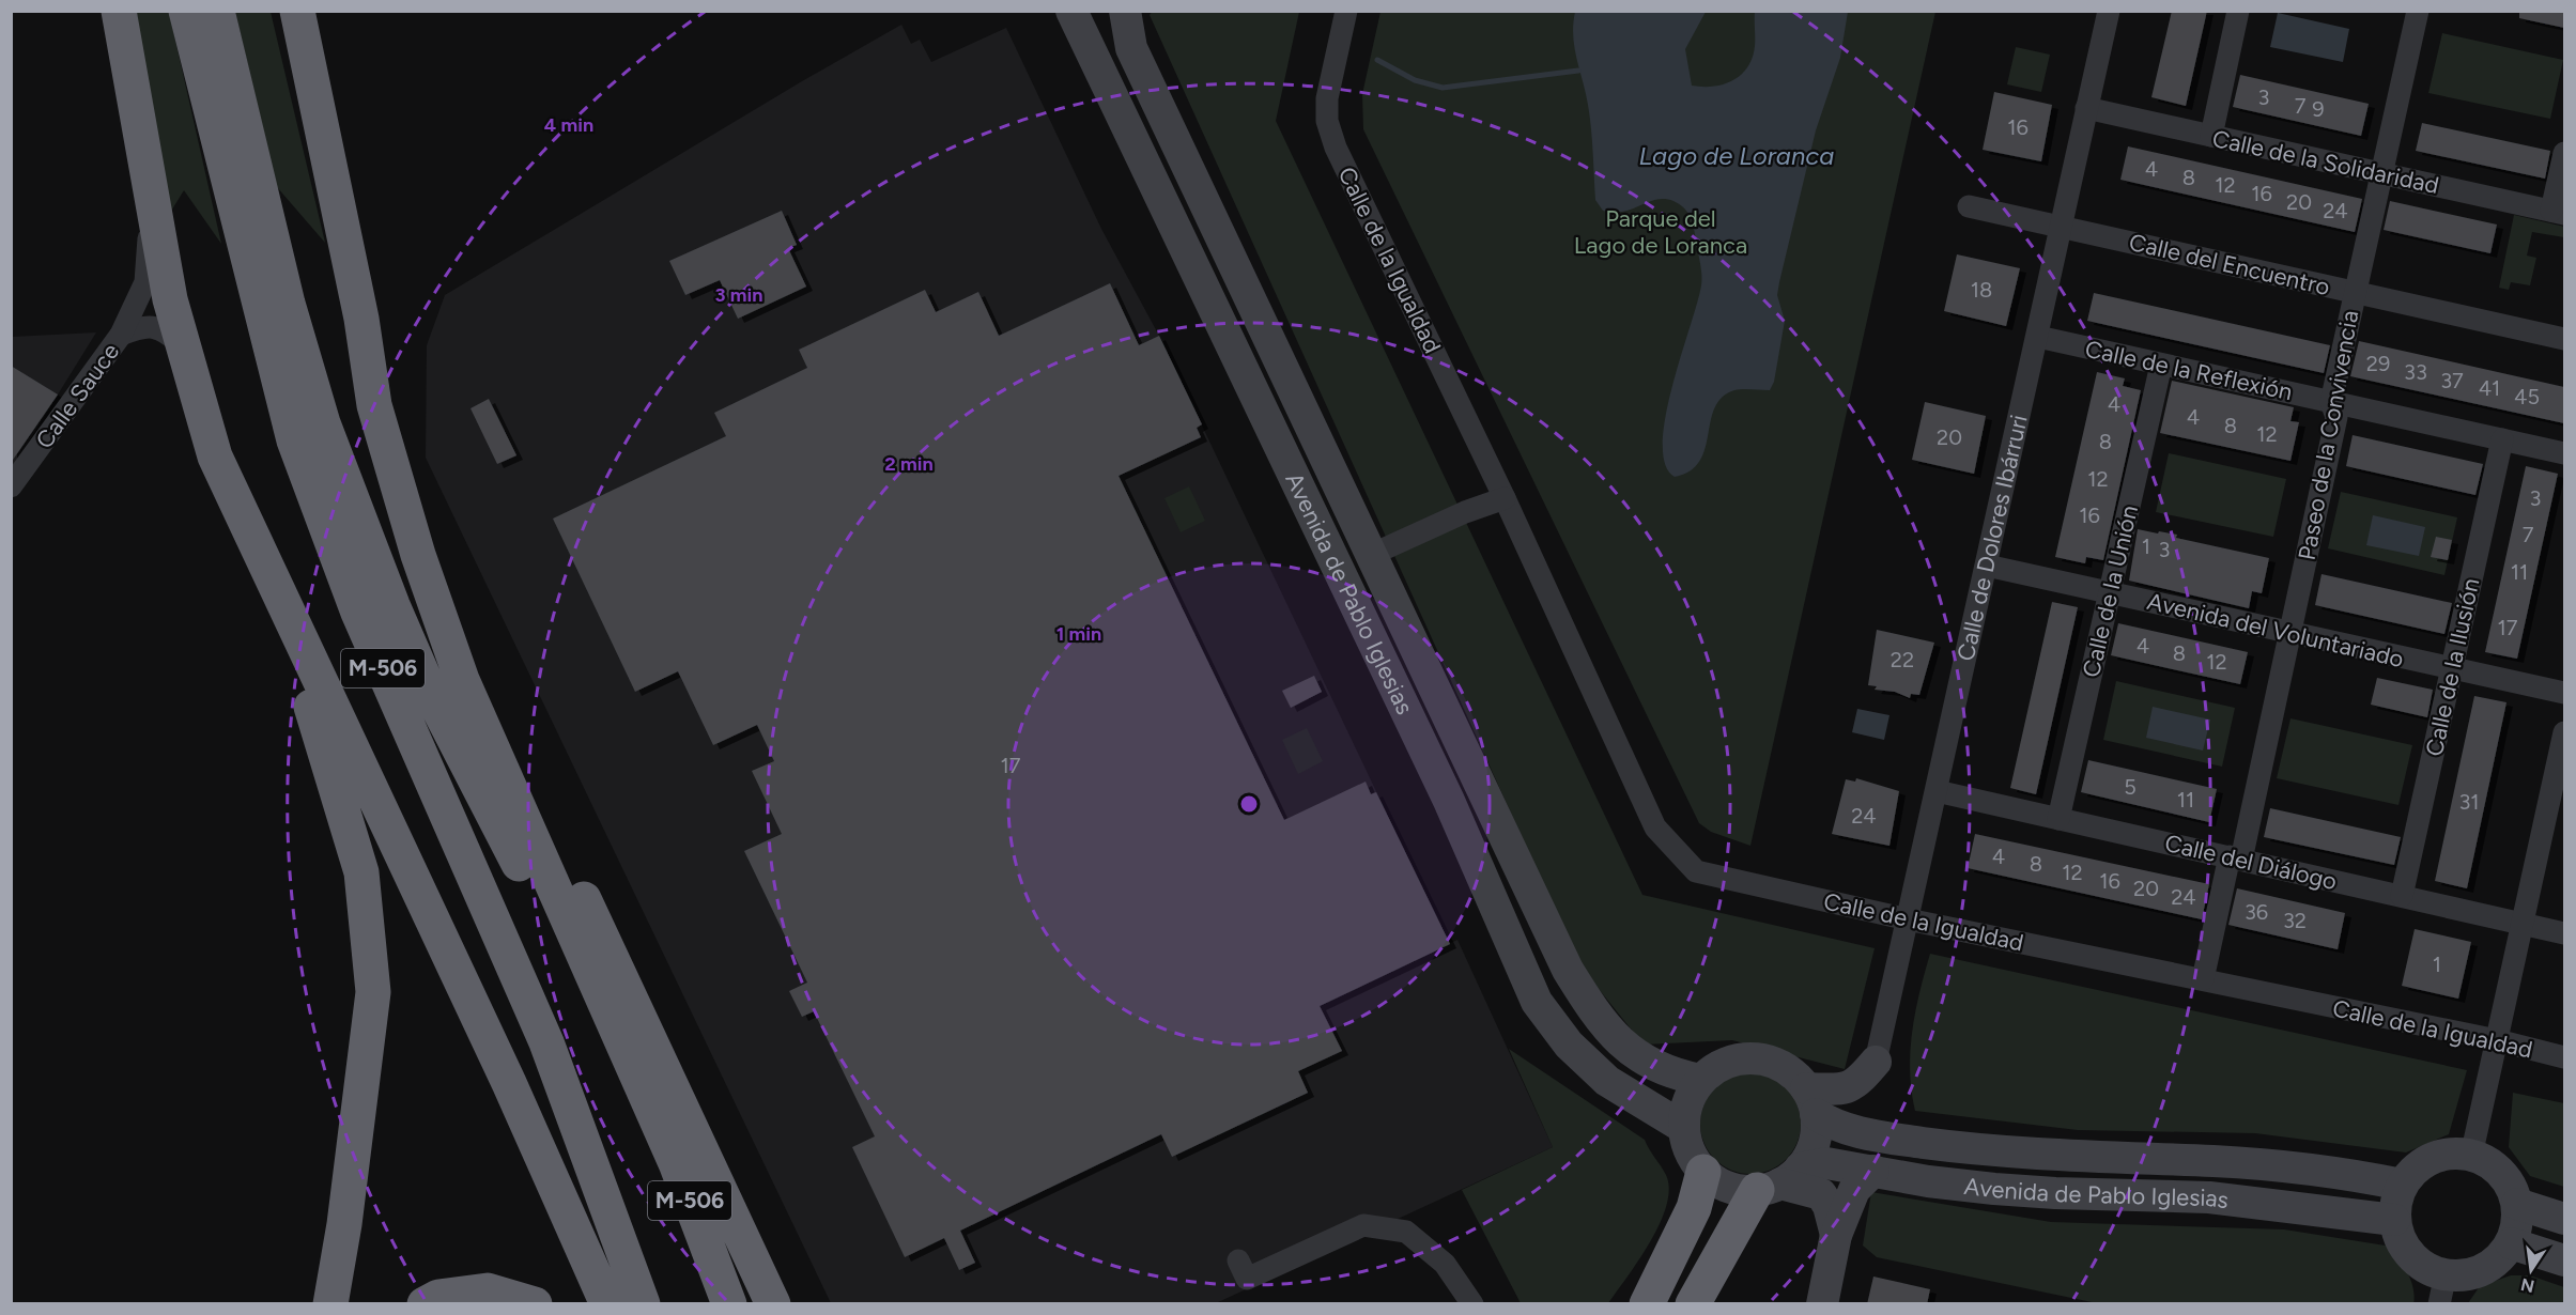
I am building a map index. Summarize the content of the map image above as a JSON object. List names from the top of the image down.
{
  "streets": {
    "highway": ["M-506"],
    "main road": ["Calle de Dolores Ibárruri", "Avenida de Pablo Iglesias"],
    "street": [
      "Calle de la Solidaridad",
      "Calle de la Igualdad",
      "Calle del Encuentro",
      "Calle de la Reflexión",
      "Calle Sauce",
      "Paseo de la Convivencia",
      "Calle de la Unión",
      "Avenida del Voluntariado",
      "Calle de la Ilusión",
      "Calle del Diálogo"
    ]
  },
  "crossings": [
    ["Calle de la Solidaridad", "Paseo de la Convivencia"],
    ["Calle de la Solidaridad", "Calle de Dolores Ibárruri"],
    ["Calle de la Igualdad", "Paseo de la Convivencia"],
    ["Calle de la Igualdad", "Calle de Dolores Ibárruri"],
    ["Calle del Encuentro", "Paseo de la Convivencia"],
    ["Calle del Encuentro", "Calle de Dolores Ibárruri"],
    ["Calle de la Reflexión", "Paseo de la Convivencia"],
    ["Calle de la Reflexión", "Calle de Dolores Ibárruri"],
    ["Calle de la Reflexión", "Calle de la Unión"],
    ["Calle de la Reflexión", "Calle de la Ilusión"],
    ["Paseo de la Convivencia", "Avenida del Voluntariado"],
    ["Paseo de la Convivencia", "Calle del Diálogo"],
    ["Calle de Dolores Ibárruri", "Avenida de Pablo Iglesias"],
    ["Calle de Dolores Ibárruri", "Avenida del Voluntariado"],
    ["Calle de Dolores Ibárruri", "Calle del Diálogo"],
    ["Calle de la Unión", "Avenida del Voluntariado"],
    ["Calle de la Unión", "Calle del Diálogo"],
    ["Avenida del Voluntariado", "Calle de la Ilusión"],
    ["Calle de la Ilusión", "Calle del Diálogo"]
  ],
  "water": ["Lago de Loranca"],
  "parks": ["Parque del Lago de Loranca"],
  "house_numbers": [
    "3",
    "7",
    "9",
    "16",
    "4",
    "8",
    "12",
    "16",
    "20",
    "24",
    "18",
    "29",
    "33",
    "37",
    "41",
    "45",
    "4",
    "4",
    "8",
    "12",
    "20",
    "8",
    "12",
    "3",
    "16",
    "7",
    "1",
    "3",
    "11",
    "17",
    "4",
    "8",
    "22",
    "12",
    "17",
    "5",
    "11",
    "31",
    "24",
    "4",
    "8",
    "12",
    "16",
    "20",
    "24",
    "36",
    "32",
    "1"
  ],
  "north": "bottom",
  "rings": [
    "4 min",
    "3 min",
    "2 min",
    "1 min"
  ]
}
